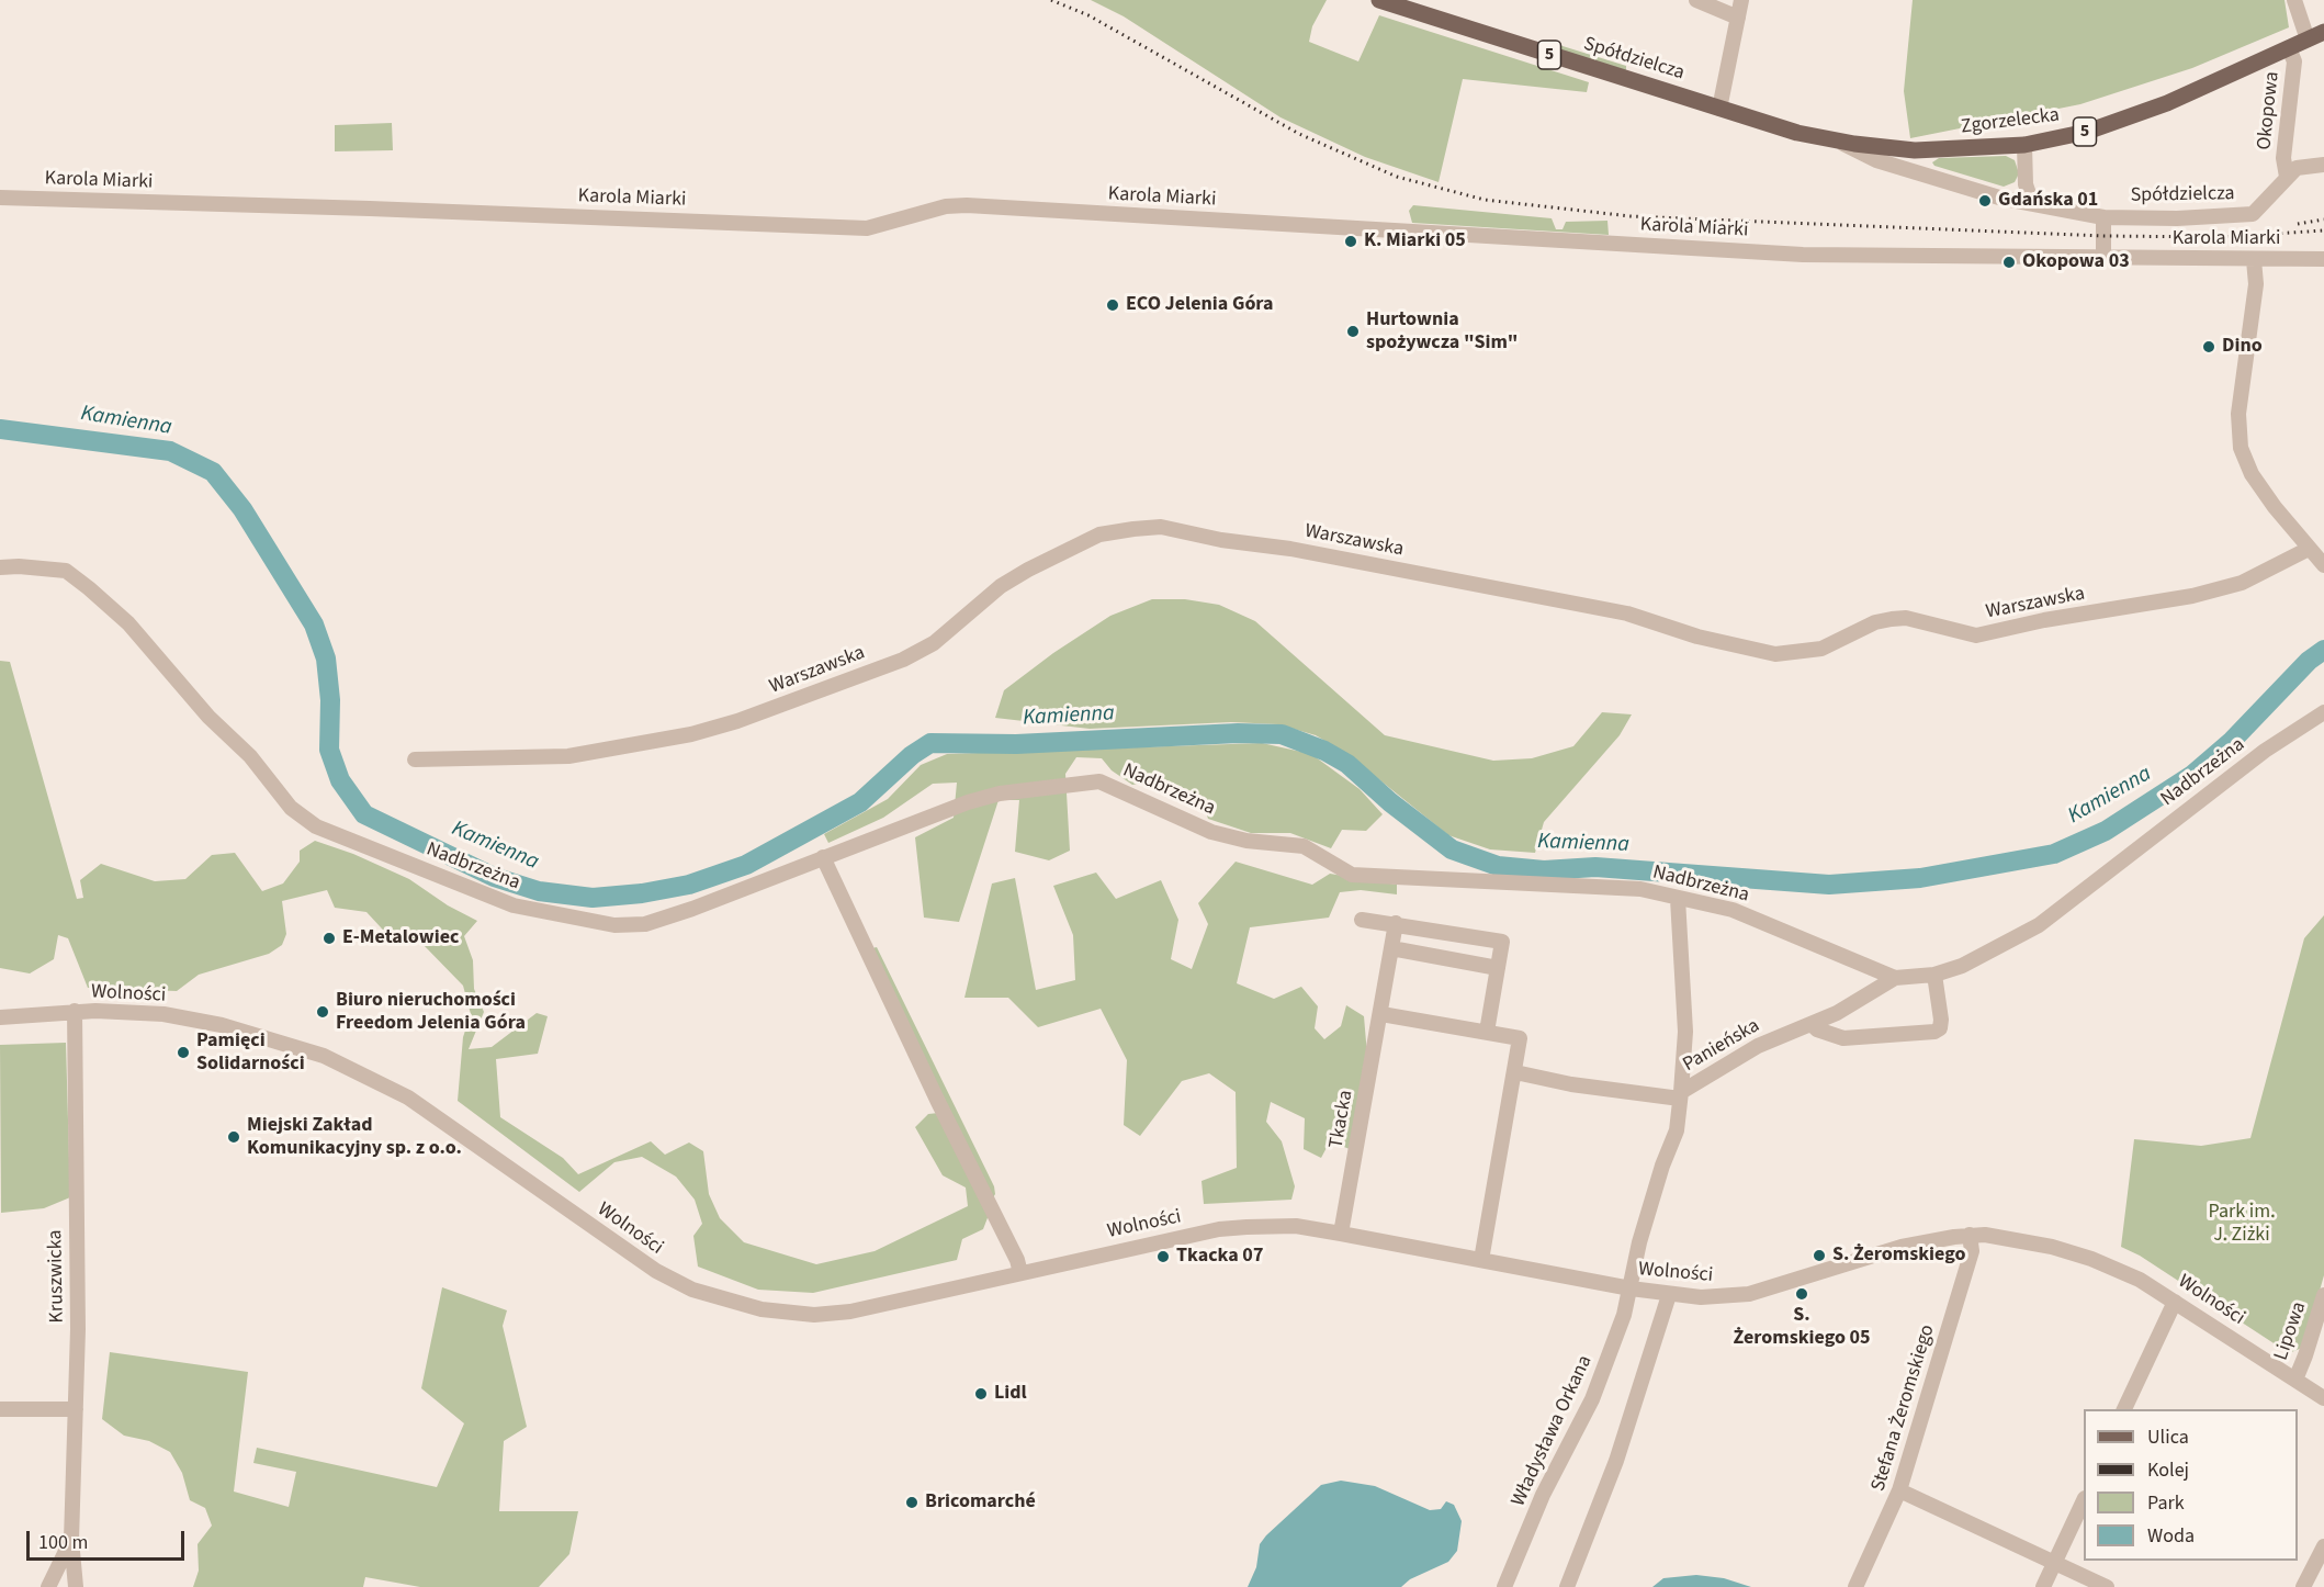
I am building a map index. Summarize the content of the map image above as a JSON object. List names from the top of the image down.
{
  "streets": {
    "main road": ["5", "Spółdzielcza", "Zgorzelecka"],
    "street": [
      "Okopowa",
      "Karola Miarki",
      "Warszawska",
      "Nadbrzeżna",
      "Wolności",
      "Panieńska",
      "Tkacka",
      "Kruszwicka",
      "Lipowa",
      "Stefana Żeromskiego",
      "Władysława Orkana"
    ]
  },
  "crossings": [
    ["Spółdzielcza", "Okopowa"],
    ["Spółdzielcza", "Zgorzelecka"],
    ["Okopowa", "Zgorzelecka"],
    ["Nadbrzeżna", "Panieńska"],
    ["Wolności", "Panieńska"],
    ["Wolności", "Tkacka"],
    ["Wolności", "Kruszwicka"],
    ["Wolności", "Lipowa"],
    ["Wolności", "Stefana Żeromskiego"],
    ["Wolności", "Władysława Orkana"],
    ["Panieńska", "Władysława Orkana"]
  ],
  "water": ["Kamienna"],
  "parks": ["Park im. J. Ziżki"],
  "places": [
    "Gdańska 01",
    "K. Miarki 05",
    "Okopowa 03",
    "ECO Jelenia Góra",
    "Hurtownia spożywcza \"Sim\"",
    "Dino",
    "E-Metalowiec",
    "Biuro nieruchomości Freedom Jelenia Góra",
    "Pamięci Solidarności",
    "Miejski Zakład Komunikacyjny sp. z o.o.",
    "S. Żeromskiego",
    "Tkacka 07",
    "S. Żeromskiego 05",
    "Lidl",
    "Bricomarché"
  ],
  "legend": [
    "Ulica",
    "Kolej",
    "Park",
    "Woda"
  ],
  "scale_bar": "100 m"
}
